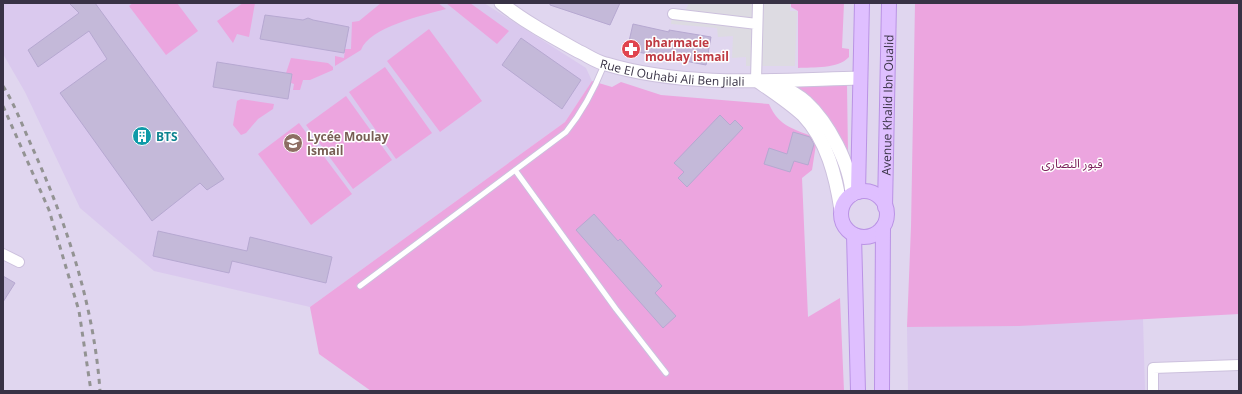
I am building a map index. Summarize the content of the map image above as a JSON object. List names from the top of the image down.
{
  "streets": {
    "main road": ["Avenue Khalid Ibn Oualid"],
    "street": ["Rue El Ouhabi Ali Ben Jilali"]
  },
  "parks": ["قبور النصارى"],
  "places": {
    "pharmacy": ["pharmacie moulay ismail"],
    "building": ["BTS"],
    "school or university": ["Lycée Moulay Ismail"]
  }
}
